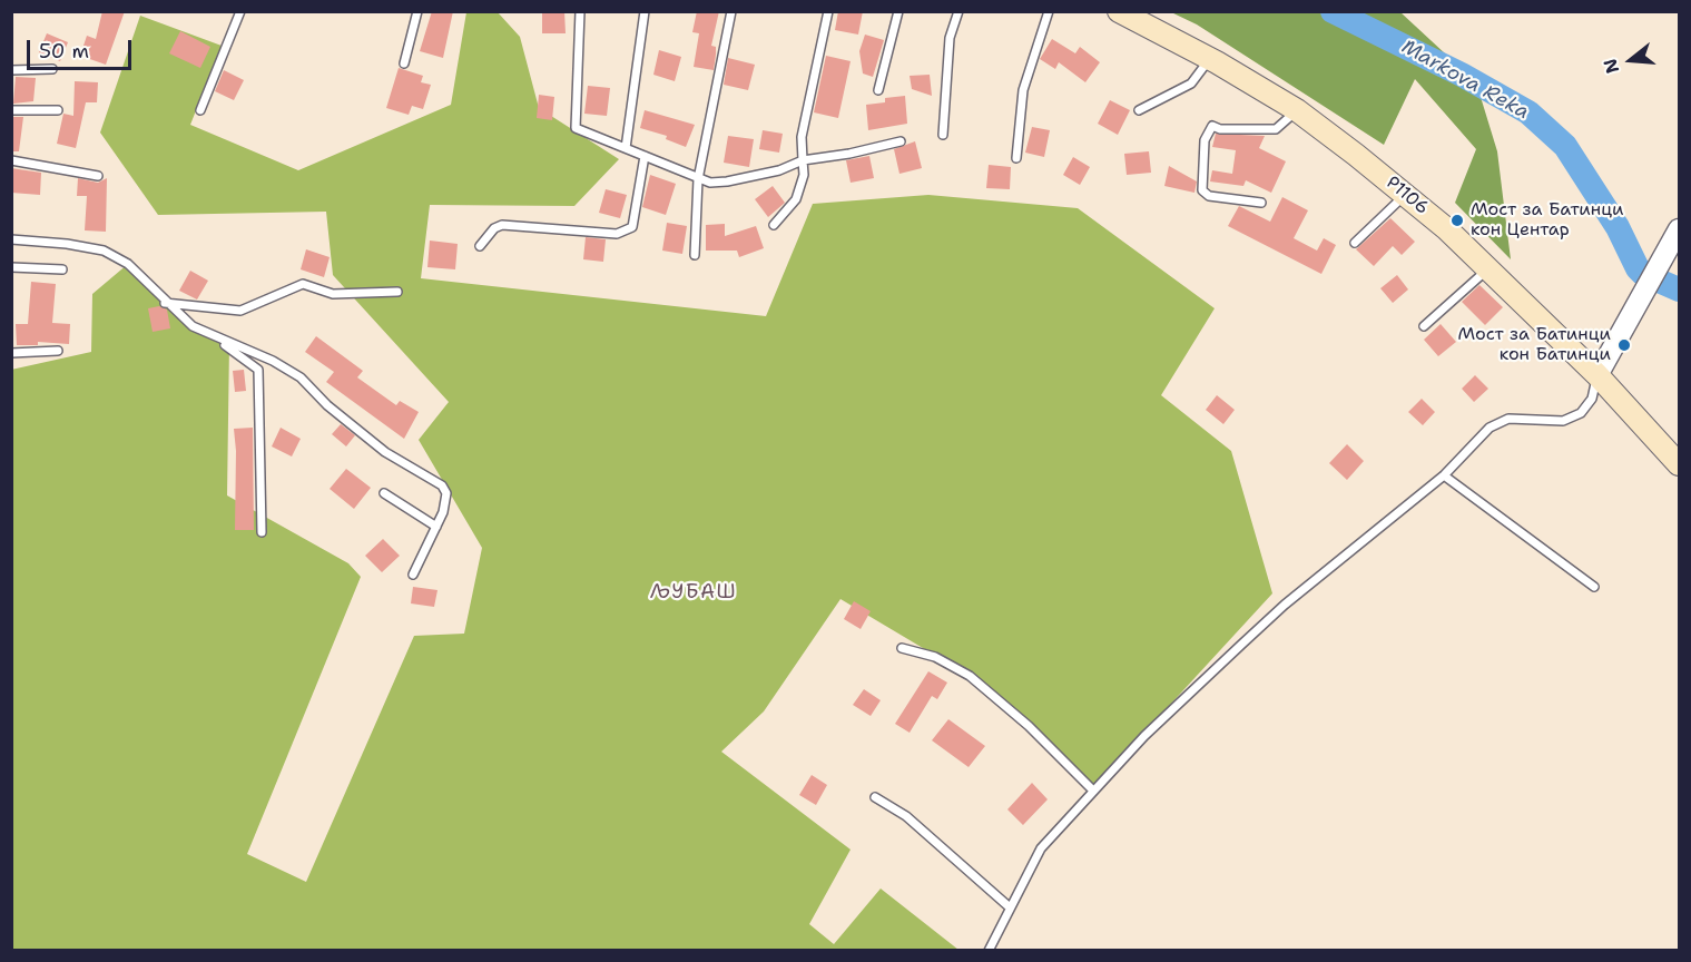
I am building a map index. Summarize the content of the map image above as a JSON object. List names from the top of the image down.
{
  "streets": {
    "main road": ["P1106"]
  },
  "districts": ["ЉУБАШ"],
  "water": ["Markova Reka"],
  "places": ["Мост за Батинци кон Центар", "Мост за Батинци кон Батинци"],
  "scale_bar": "50 m",
  "north": "left"
}
